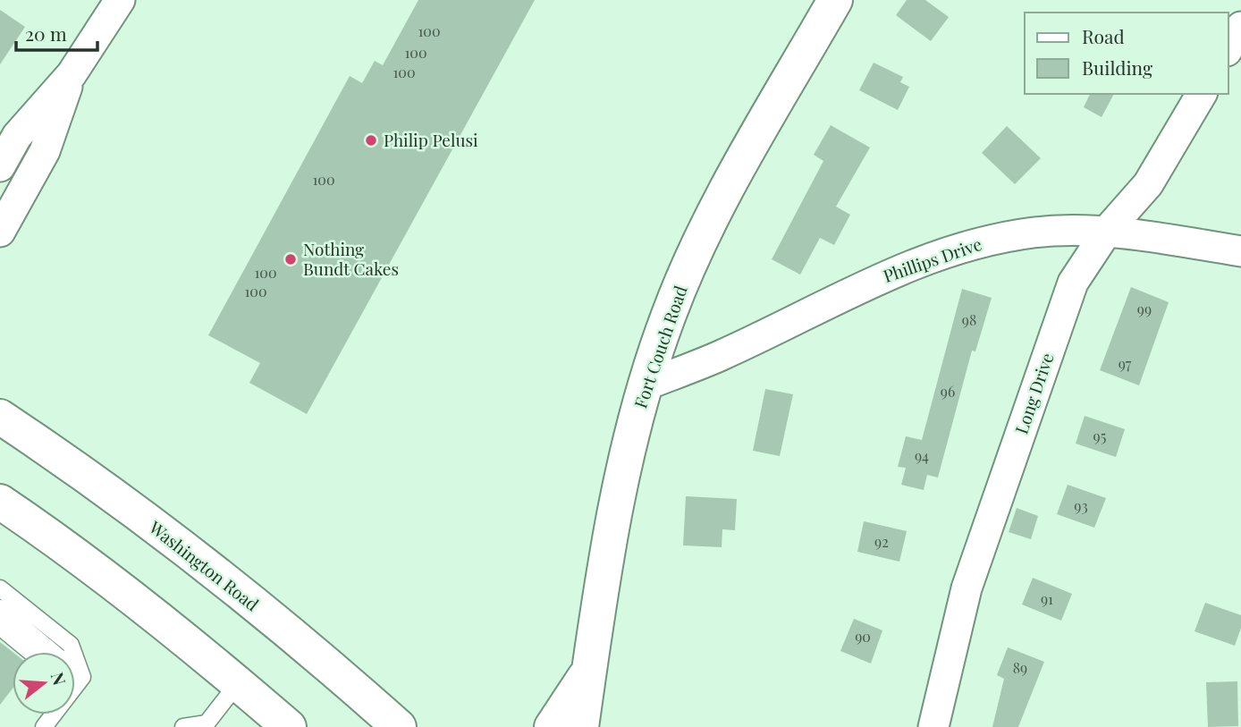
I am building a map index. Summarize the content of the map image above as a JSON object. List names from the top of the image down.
{
  "streets": {
    "main road": ["Fort Couch Road", "Washington Road"],
    "street": ["Phillips Drive", "Long Drive"]
  },
  "crossings": [
    ["Phillips Drive", "Fort Couch Road"],
    ["Phillips Drive", "Long Drive"]
  ],
  "places": ["Philip Pelusi", "Nothing Bundt Cakes"],
  "house_numbers": [
    "100",
    "100",
    "100",
    "100",
    "100",
    "100",
    "99",
    "98",
    "97",
    "96",
    "95",
    "94",
    "93",
    "92",
    "91",
    "90",
    "89"
  ],
  "legend": ["Road", "Building"],
  "scale_bar": "20 m",
  "north": "right"
}
